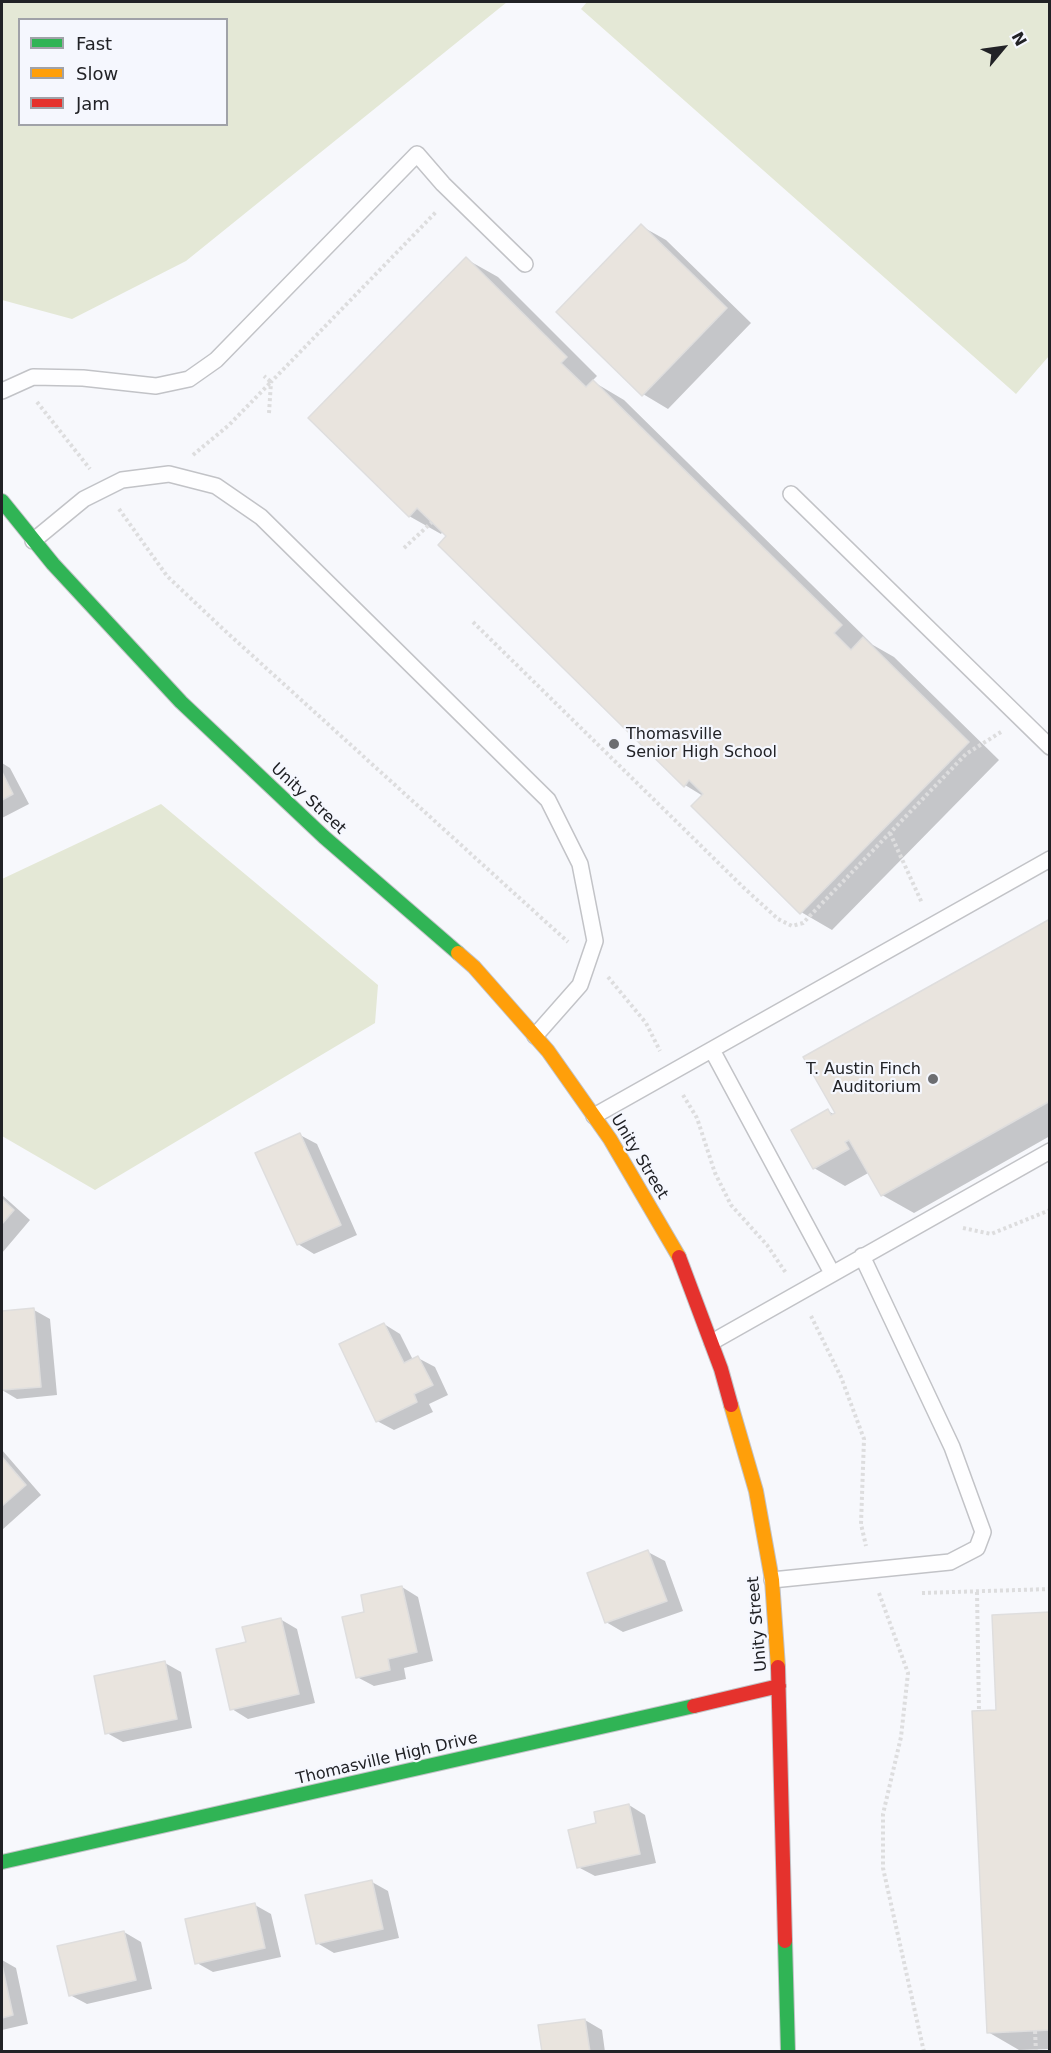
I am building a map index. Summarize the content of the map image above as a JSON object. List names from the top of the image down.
{
  "streets": {
    "street": ["Unity Street", "Thomasville High Drive"]
  },
  "crossings": [
    ["Unity Street", "Thomasville High Drive"]
  ],
  "places": ["Thomasville Senior High School", "T. Austin Finch Auditorium"],
  "legend": ["Fast", "Slow", "Jam"],
  "north": "top right"
}
